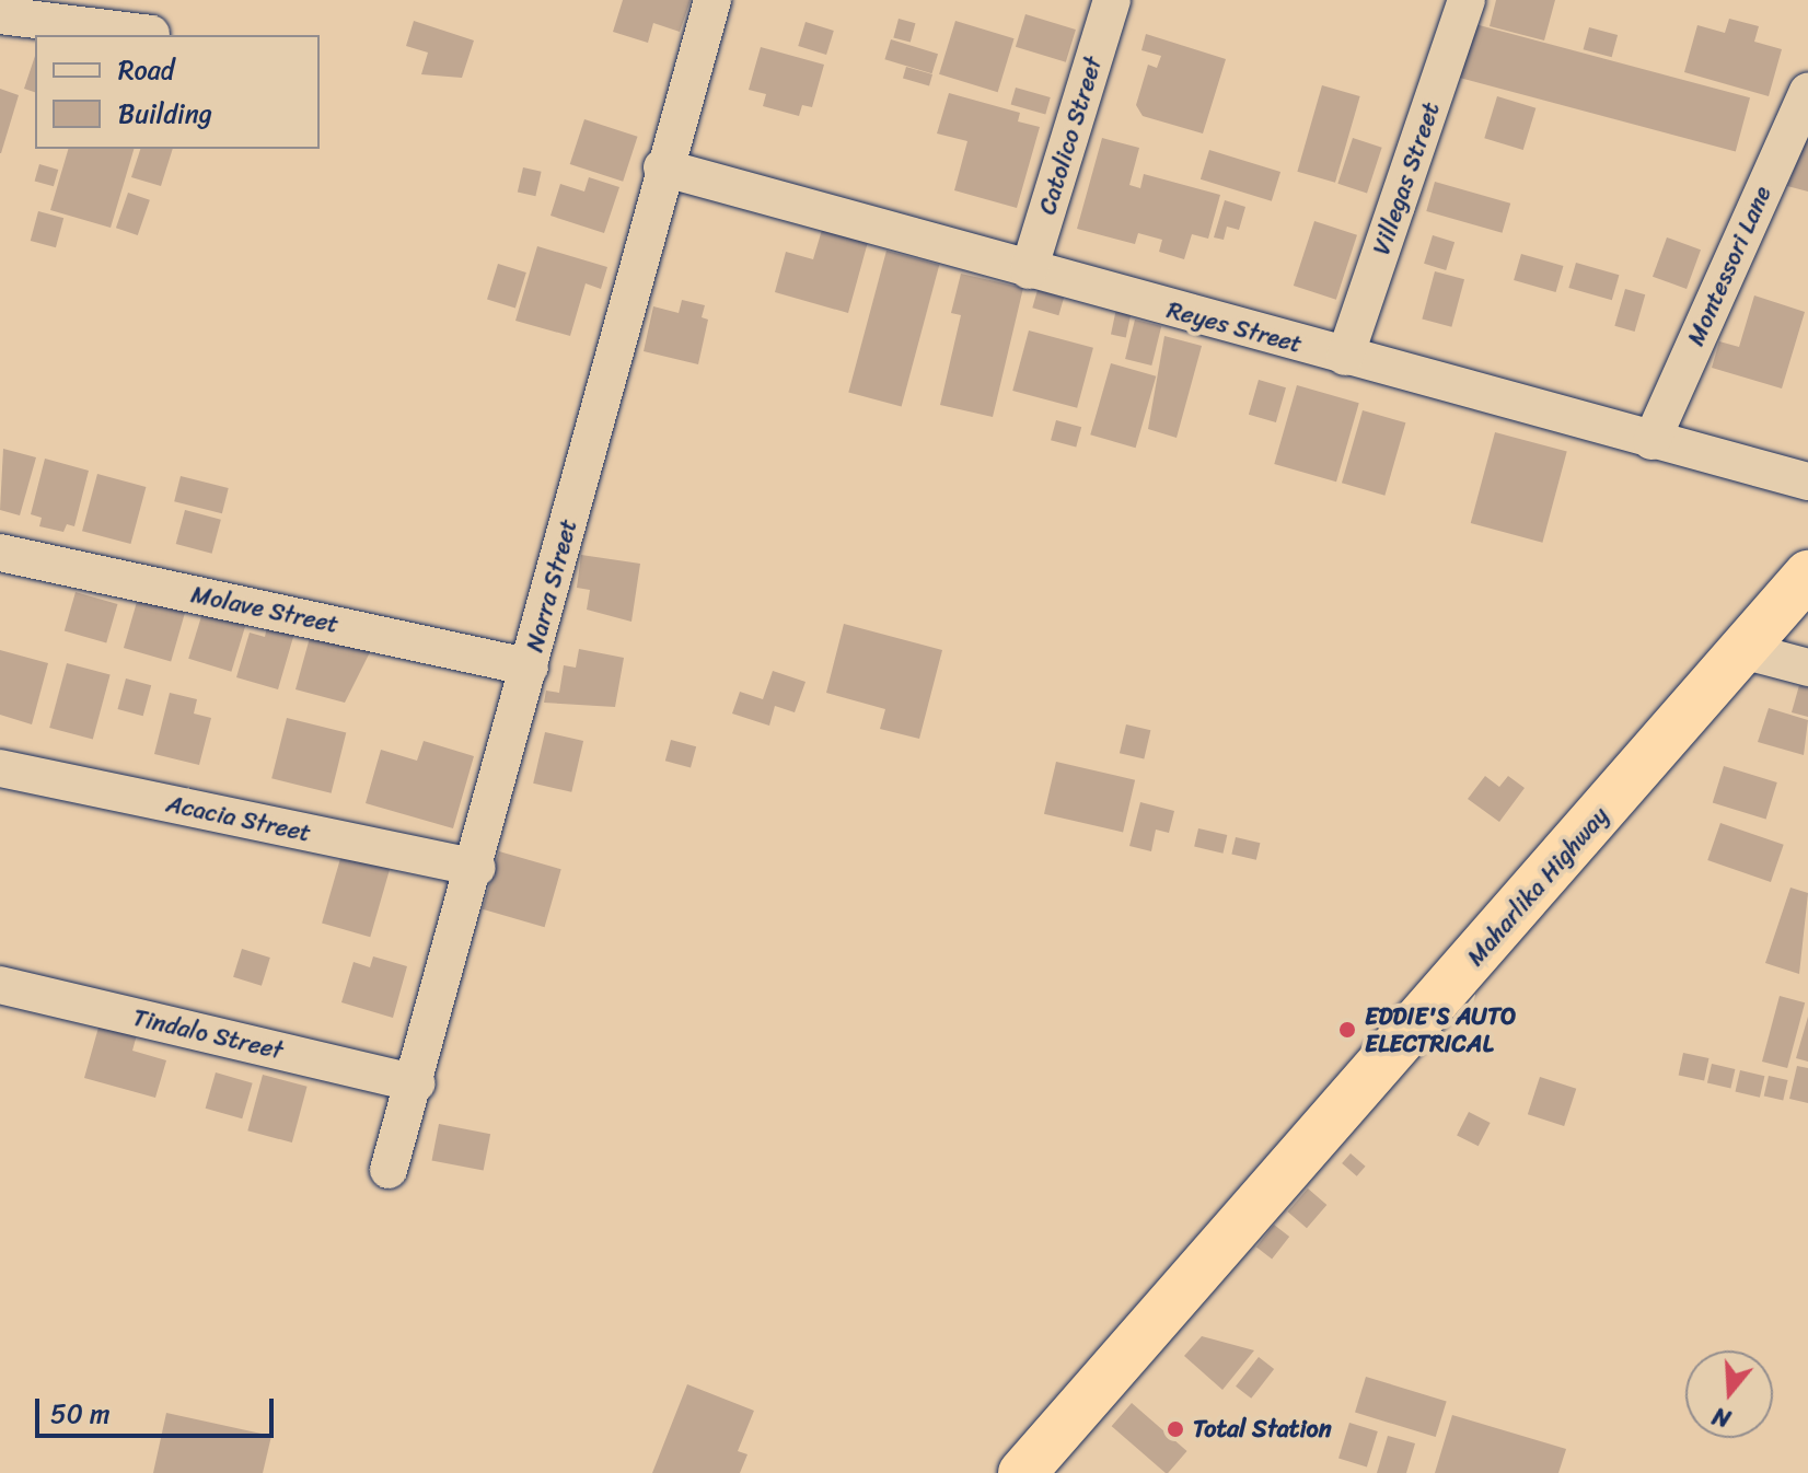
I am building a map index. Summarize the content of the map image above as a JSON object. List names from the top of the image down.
{
  "streets": {
    "highway": ["Maharlika Highway"],
    "street": [
      "Catolico Street",
      "Villegas Street",
      "Montessori Lane",
      "Reyes Street",
      "Narra Street",
      "Molave Street",
      "Acacia Street",
      "Tindalo Street"
    ]
  },
  "crossings": [
    ["Catolico Street", "Reyes Street"],
    ["Villegas Street", "Reyes Street"],
    ["Montessori Lane", "Reyes Street"],
    ["Reyes Street", "Narra Street"],
    ["Narra Street", "Molave Street"],
    ["Narra Street", "Acacia Street"],
    ["Narra Street", "Tindalo Street"]
  ],
  "places": ["EDDIE'S AUTO ELECTRICAL", "Total Station"],
  "legend": ["Road", "Building"],
  "scale_bar": "50 m",
  "north": "bottom"
}
